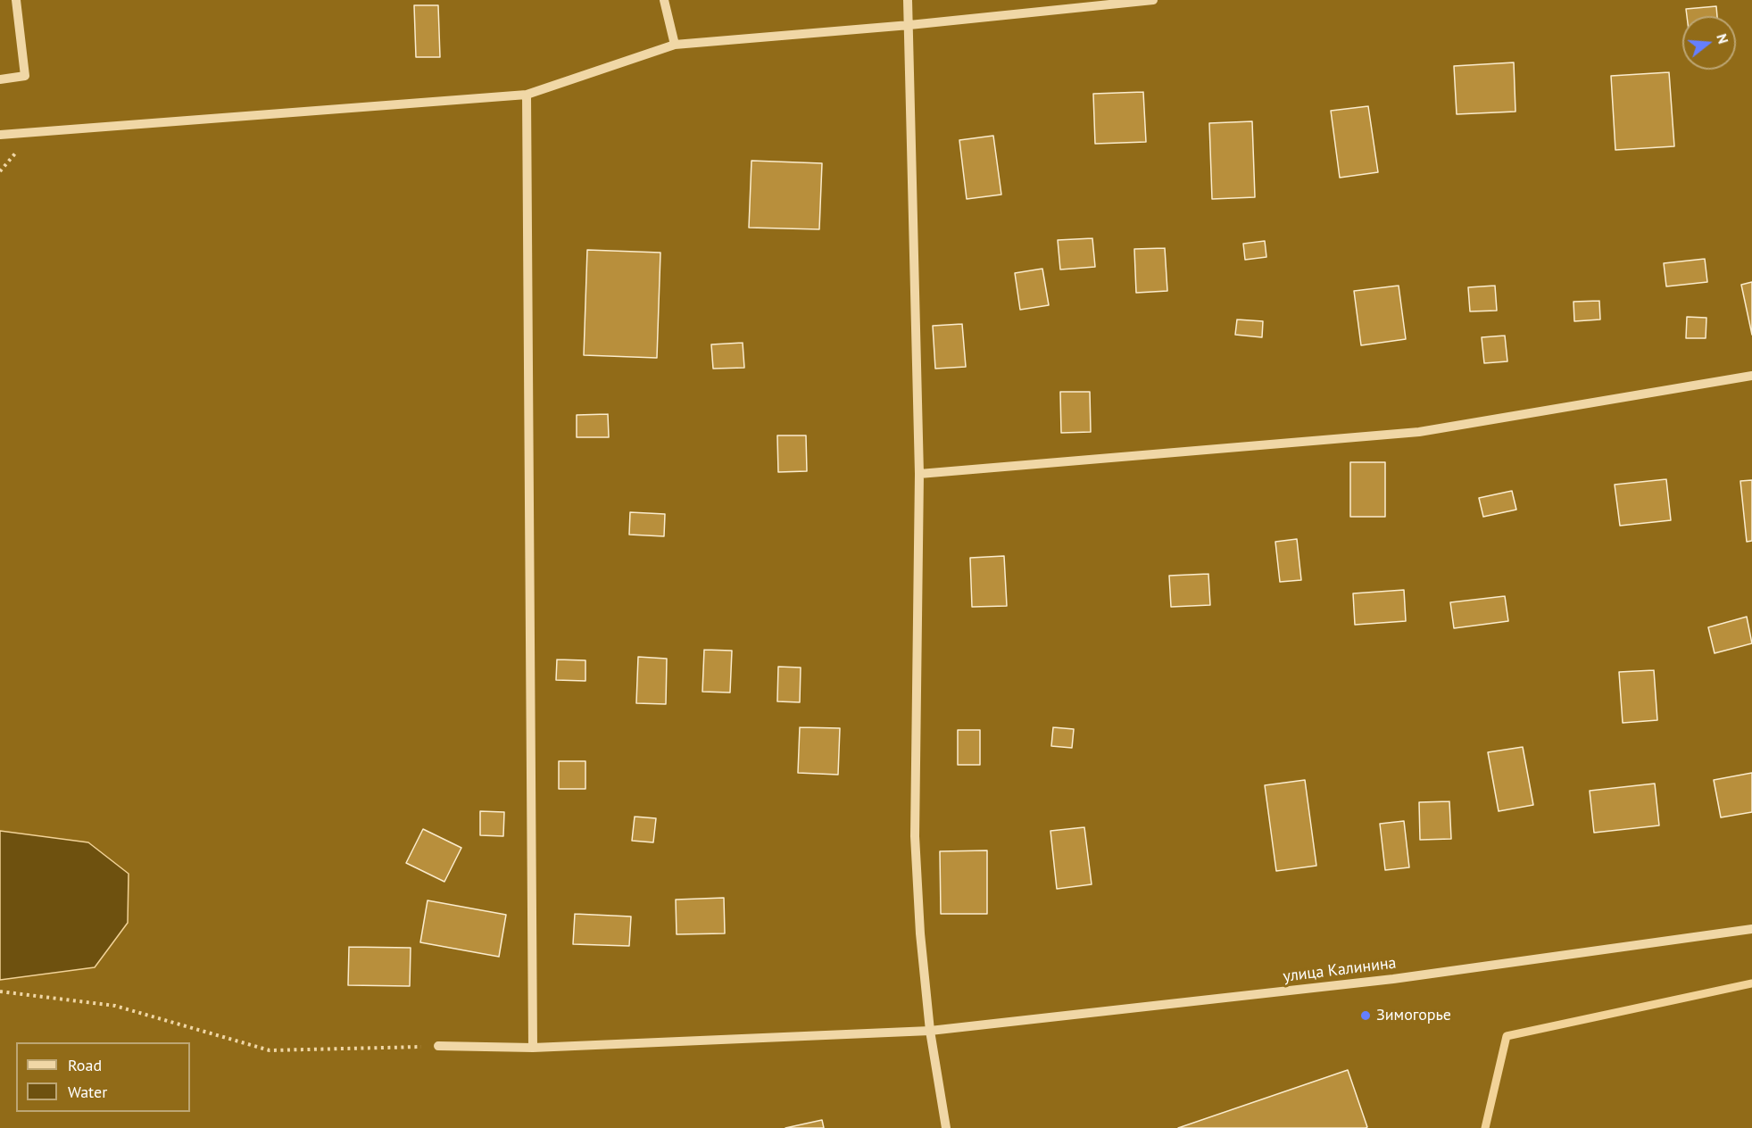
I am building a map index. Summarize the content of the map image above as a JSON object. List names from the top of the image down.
{
  "streets": {
    "street": ["улица Калинина"]
  },
  "places": ["Зимогорье"],
  "legend": ["Road", "Water"],
  "north": "right"
}
